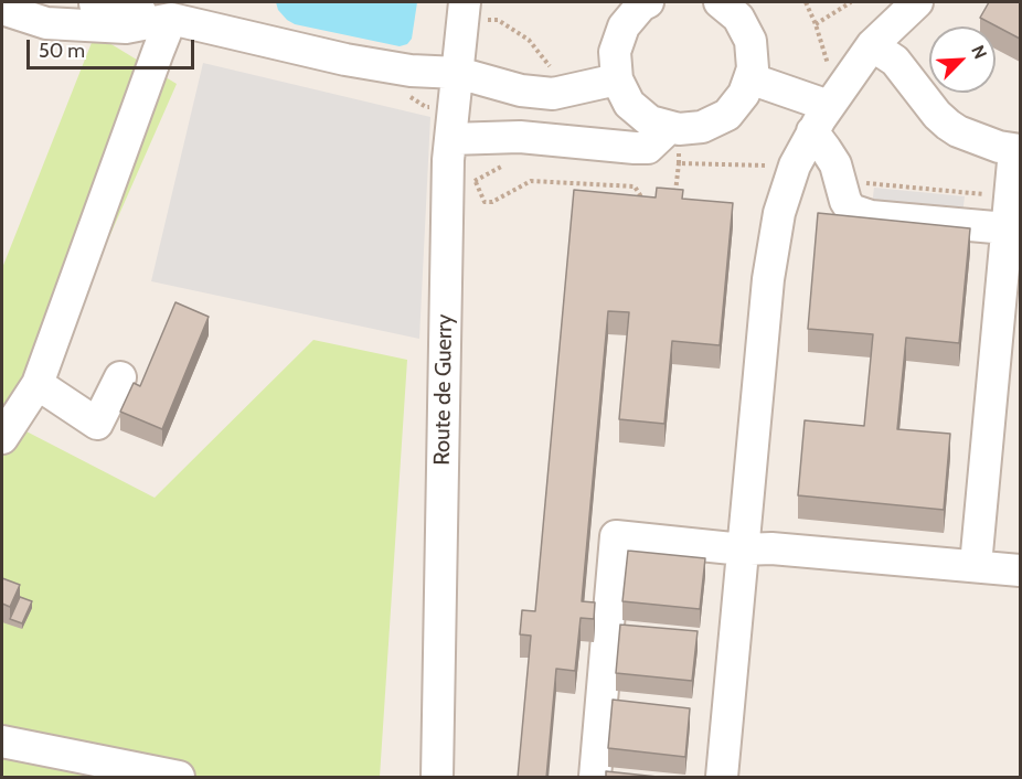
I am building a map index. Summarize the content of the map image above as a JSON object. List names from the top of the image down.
{
  "streets": {
    "street": ["Route de Guerry"]
  },
  "scale_bar": "50 m",
  "north": "top right"
}
